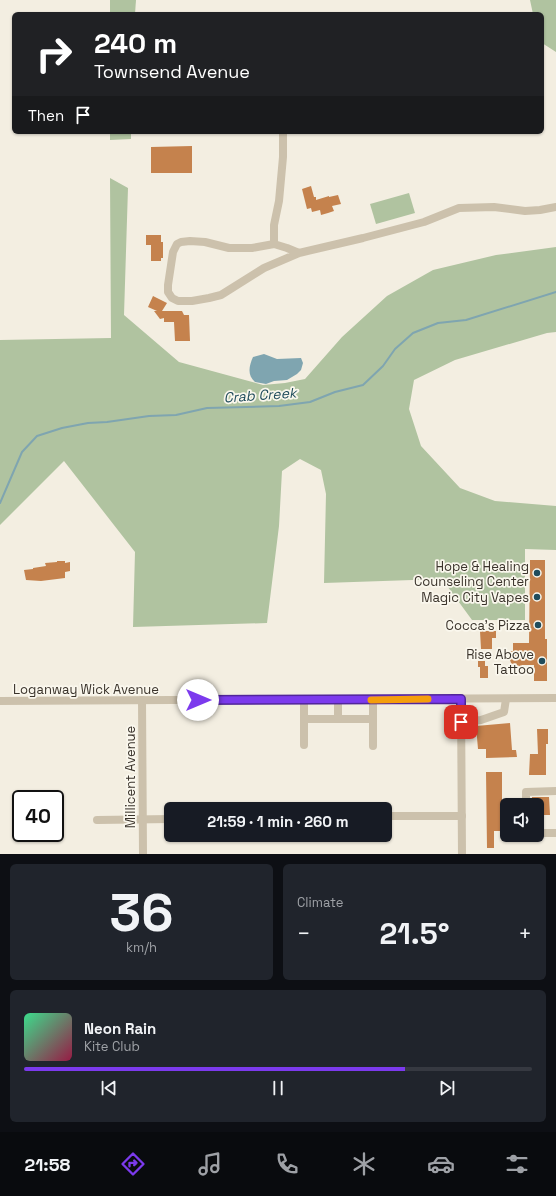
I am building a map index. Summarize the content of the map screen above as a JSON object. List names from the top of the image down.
{
  "streets": {
    "street": ["Loganway Wick Avenue", "Millicent Avenue"]
  },
  "crossings": [
    ["Loganway Wick Avenue", "Millicent Avenue"]
  ],
  "water": ["Crab Creek"],
  "places": [
    "Hope & Healing Counseling Center",
    "Magic City Vapes",
    "Cocca's Pizza",
    "Rise Above Tattoo"
  ],
  "page": {
    "turn": ["240 m", "Townsend Avenue"],
    "then": "Then",
    "limit": "40",
    "trip": "21:59 · 1 min · 260 m",
    "tile": [
      ["36", "km/h"],
      "Climate"
    ],
    "heat": ["−", "21.5°", "+"],
    "song": ["Neon Rain", "Kite Club"],
    "tabs": "21:58"
  }
}
